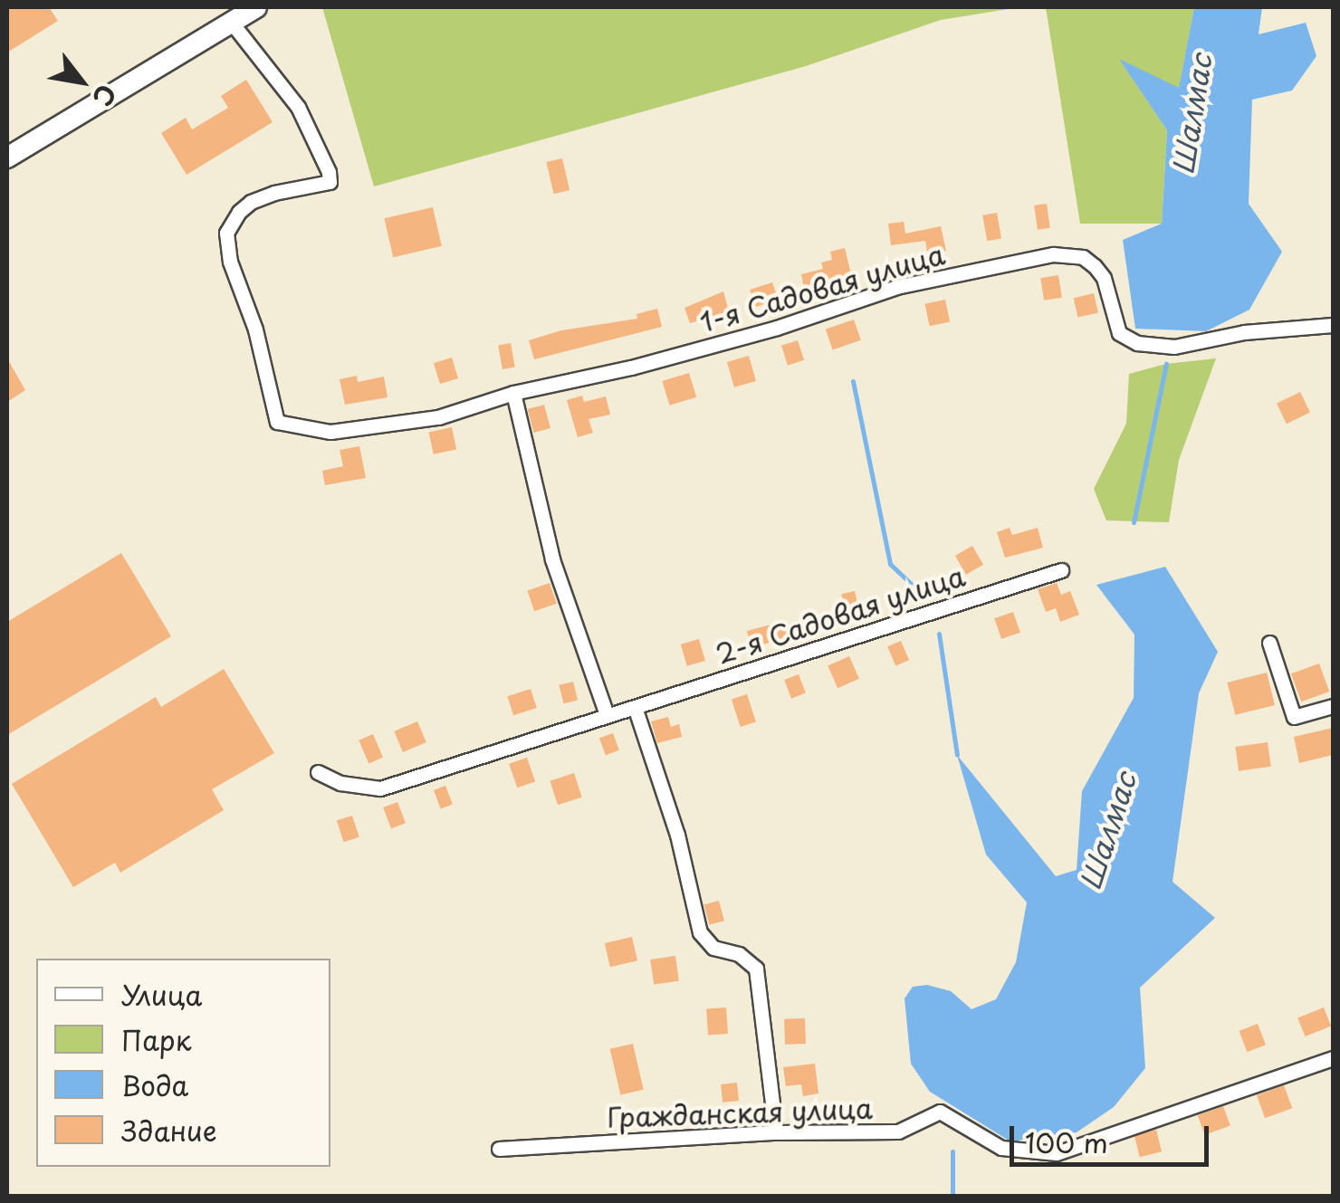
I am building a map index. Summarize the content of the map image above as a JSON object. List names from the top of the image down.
{
  "streets": {
    "street": ["1-я Садовая улица", "2-я Садовая улица", "Гражданская улица"]
  },
  "water": ["Шалмас"],
  "legend": [
    "Улица",
    "Парк",
    "Вода",
    "Здание"
  ],
  "scale_bar": "100 m",
  "north": "bottom right"
}
